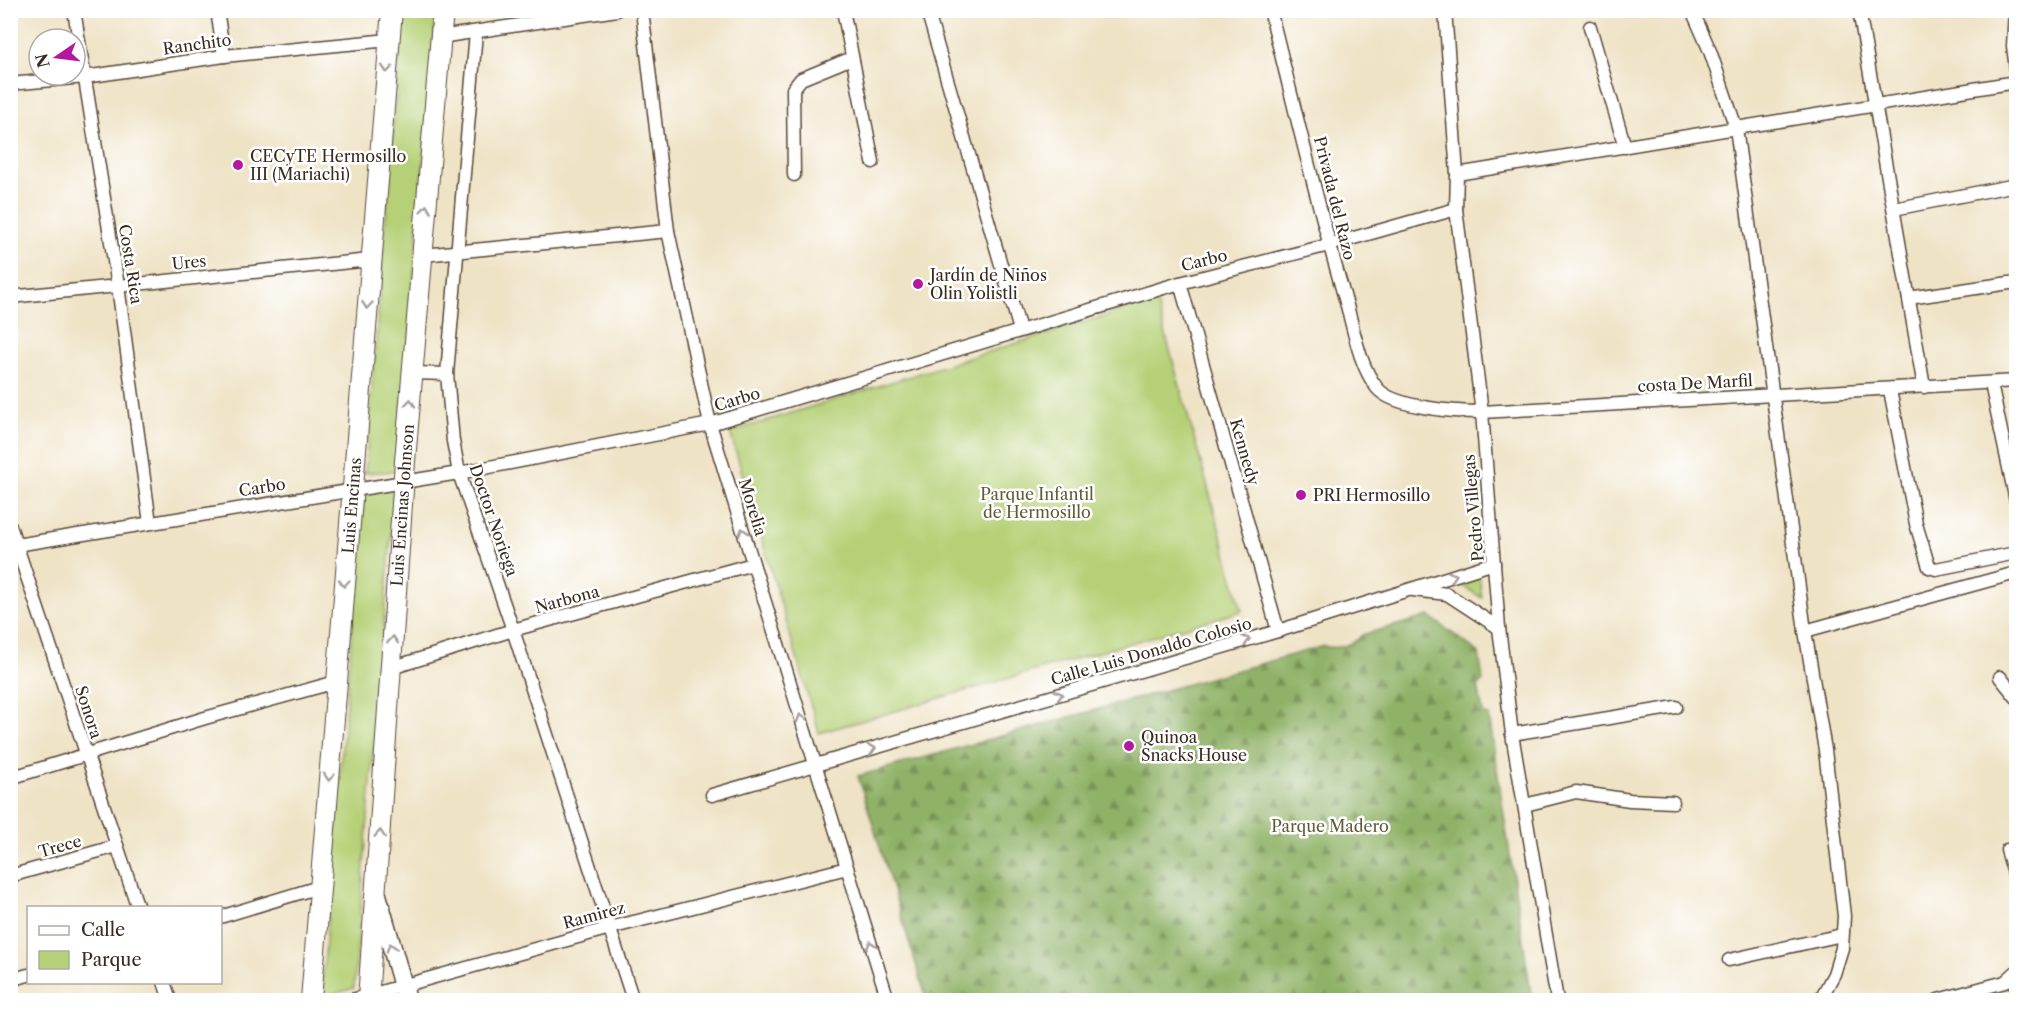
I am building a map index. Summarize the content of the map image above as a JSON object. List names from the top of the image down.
{
  "streets": {
    "main road": ["Luis Encinas", "Luis Encinas Johnson"],
    "street": [
      "Ranchito",
      "Privada del Razo",
      "Carbo",
      "Ures",
      "Costa Rica",
      "costa De Marfil",
      "Kennedy",
      "Morelia",
      "Pedro Villegas",
      "Doctor Noriega",
      "Narbona",
      "Calle Luis Donaldo Colosio",
      "Sonora",
      "Trece",
      "Ramirez"
    ]
  },
  "crossings": [
    ["Ranchito", "Luis Encinas"],
    ["Privada del Razo", "Carbo"],
    ["Privada del Razo", "costa De Marfil"],
    ["Carbo", "Costa Rica"],
    ["Carbo", "Kennedy"],
    ["Carbo", "Luis Encinas"],
    ["Carbo", "Luis Encinas Johnson"],
    ["Carbo", "Morelia"],
    ["Carbo", "Pedro Villegas"],
    ["Carbo", "Doctor Noriega"],
    ["Carbo", "Sonora"],
    ["Ures", "Costa Rica"],
    ["Ures", "Luis Encinas"],
    ["costa De Marfil", "Pedro Villegas"],
    ["Kennedy", "Calle Luis Donaldo Colosio"],
    ["Luis Encinas Johnson", "Narbona"],
    ["Luis Encinas Johnson", "Ramirez"],
    ["Morelia", "Narbona"],
    ["Morelia", "Calle Luis Donaldo Colosio"],
    ["Morelia", "Ramirez"],
    ["Pedro Villegas", "Calle Luis Donaldo Colosio"],
    ["Doctor Noriega", "Narbona"],
    ["Doctor Noriega", "Ramirez"],
    ["Sonora", "Trece"]
  ],
  "one_way": [
    "Luis Encinas",
    "Luis Encinas Johnson",
    "Morelia",
    "Calle Luis Donaldo Colosio"
  ],
  "parks": ["Parque Infantil de Hermosillo", "Parque Madero"],
  "places": [
    "CECyTE Hermosillo III (Mariachi)",
    "Jardín de Niños Olin Yolistli",
    "PRI Hermosillo",
    "Quinoa Snacks House"
  ],
  "legend": ["Calle", "Parque"],
  "north": "left"
}
